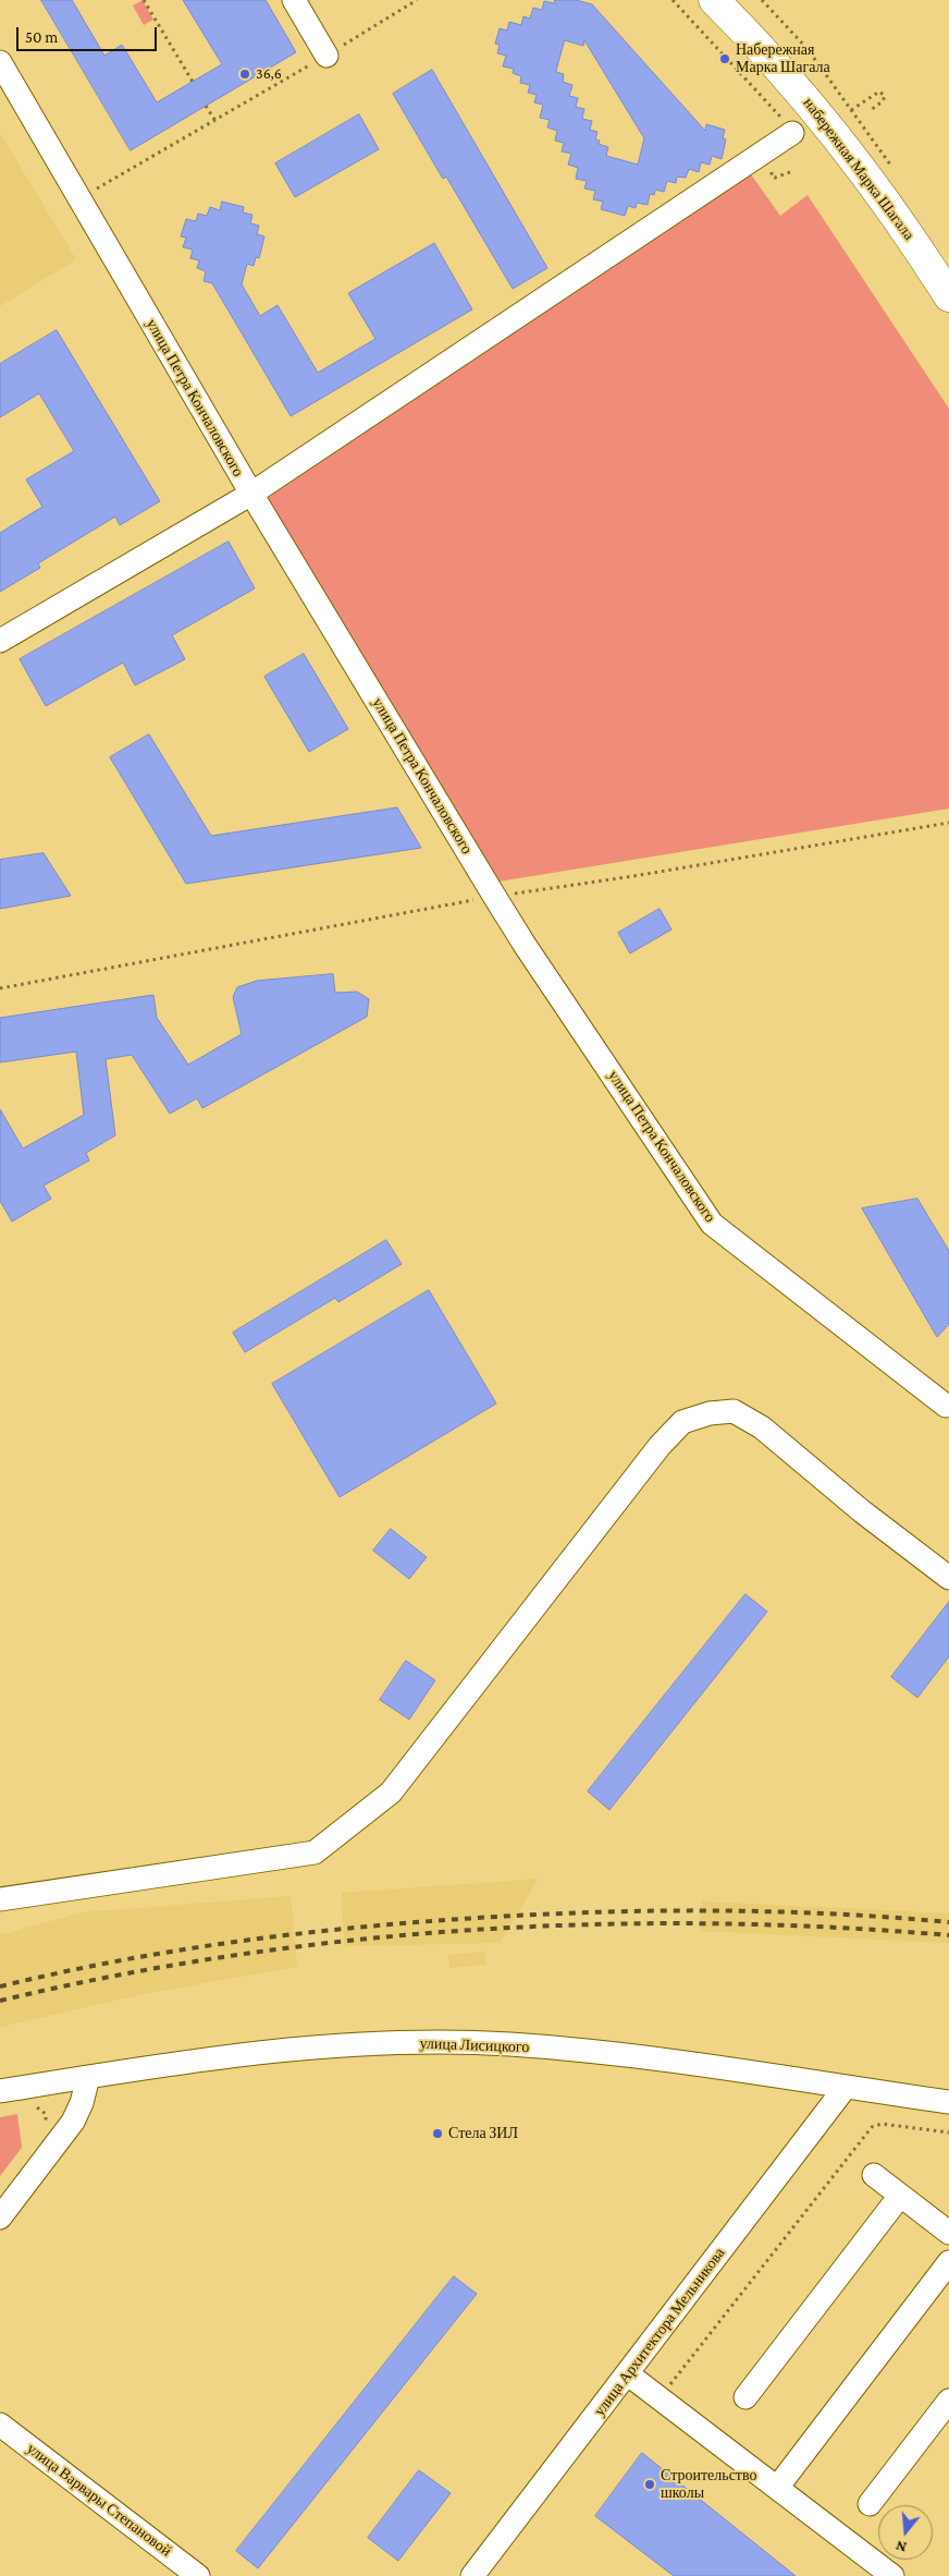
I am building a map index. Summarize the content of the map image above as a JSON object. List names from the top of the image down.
{
  "streets": {
    "main road": ["набережная Марка Шагала"],
    "street": [
      "улица Петра Кончаловского",
      "улица Лисицкого",
      "улица Архитектора Мельникова",
      "улица Варвары Степановой"
    ]
  },
  "crossings": [
    ["улица Лисицкого", "улица Архитектора Мельникова"]
  ],
  "places": [
    "Набережная Марка Шагала",
    "36,6",
    "Стела ЗИЛ",
    "Строительство школы"
  ],
  "scale_bar": "50 m",
  "north": "bottom"
}
